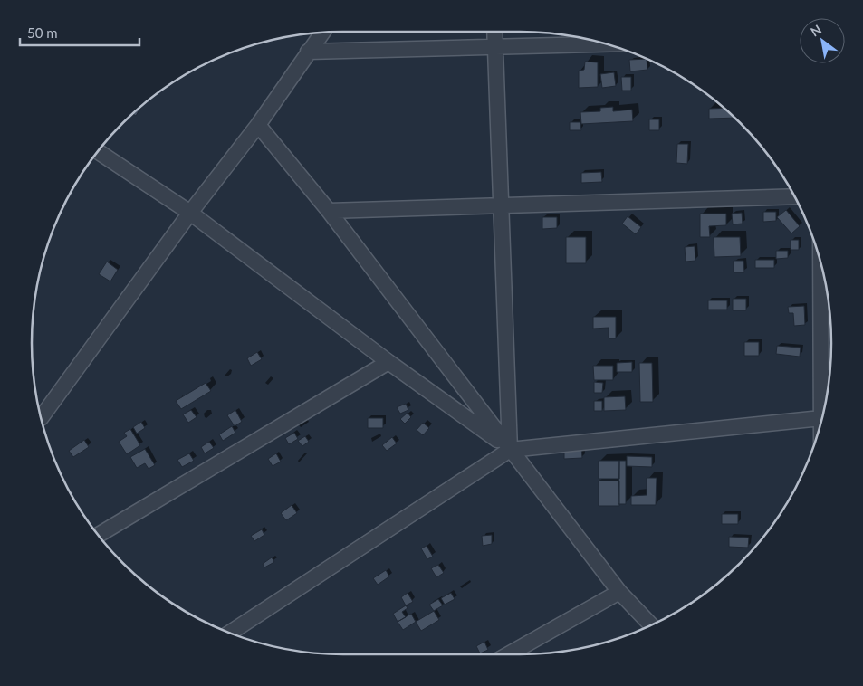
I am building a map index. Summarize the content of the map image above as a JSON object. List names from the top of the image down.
{
  "scale_bar": "50 m",
  "north": "top left"
}
